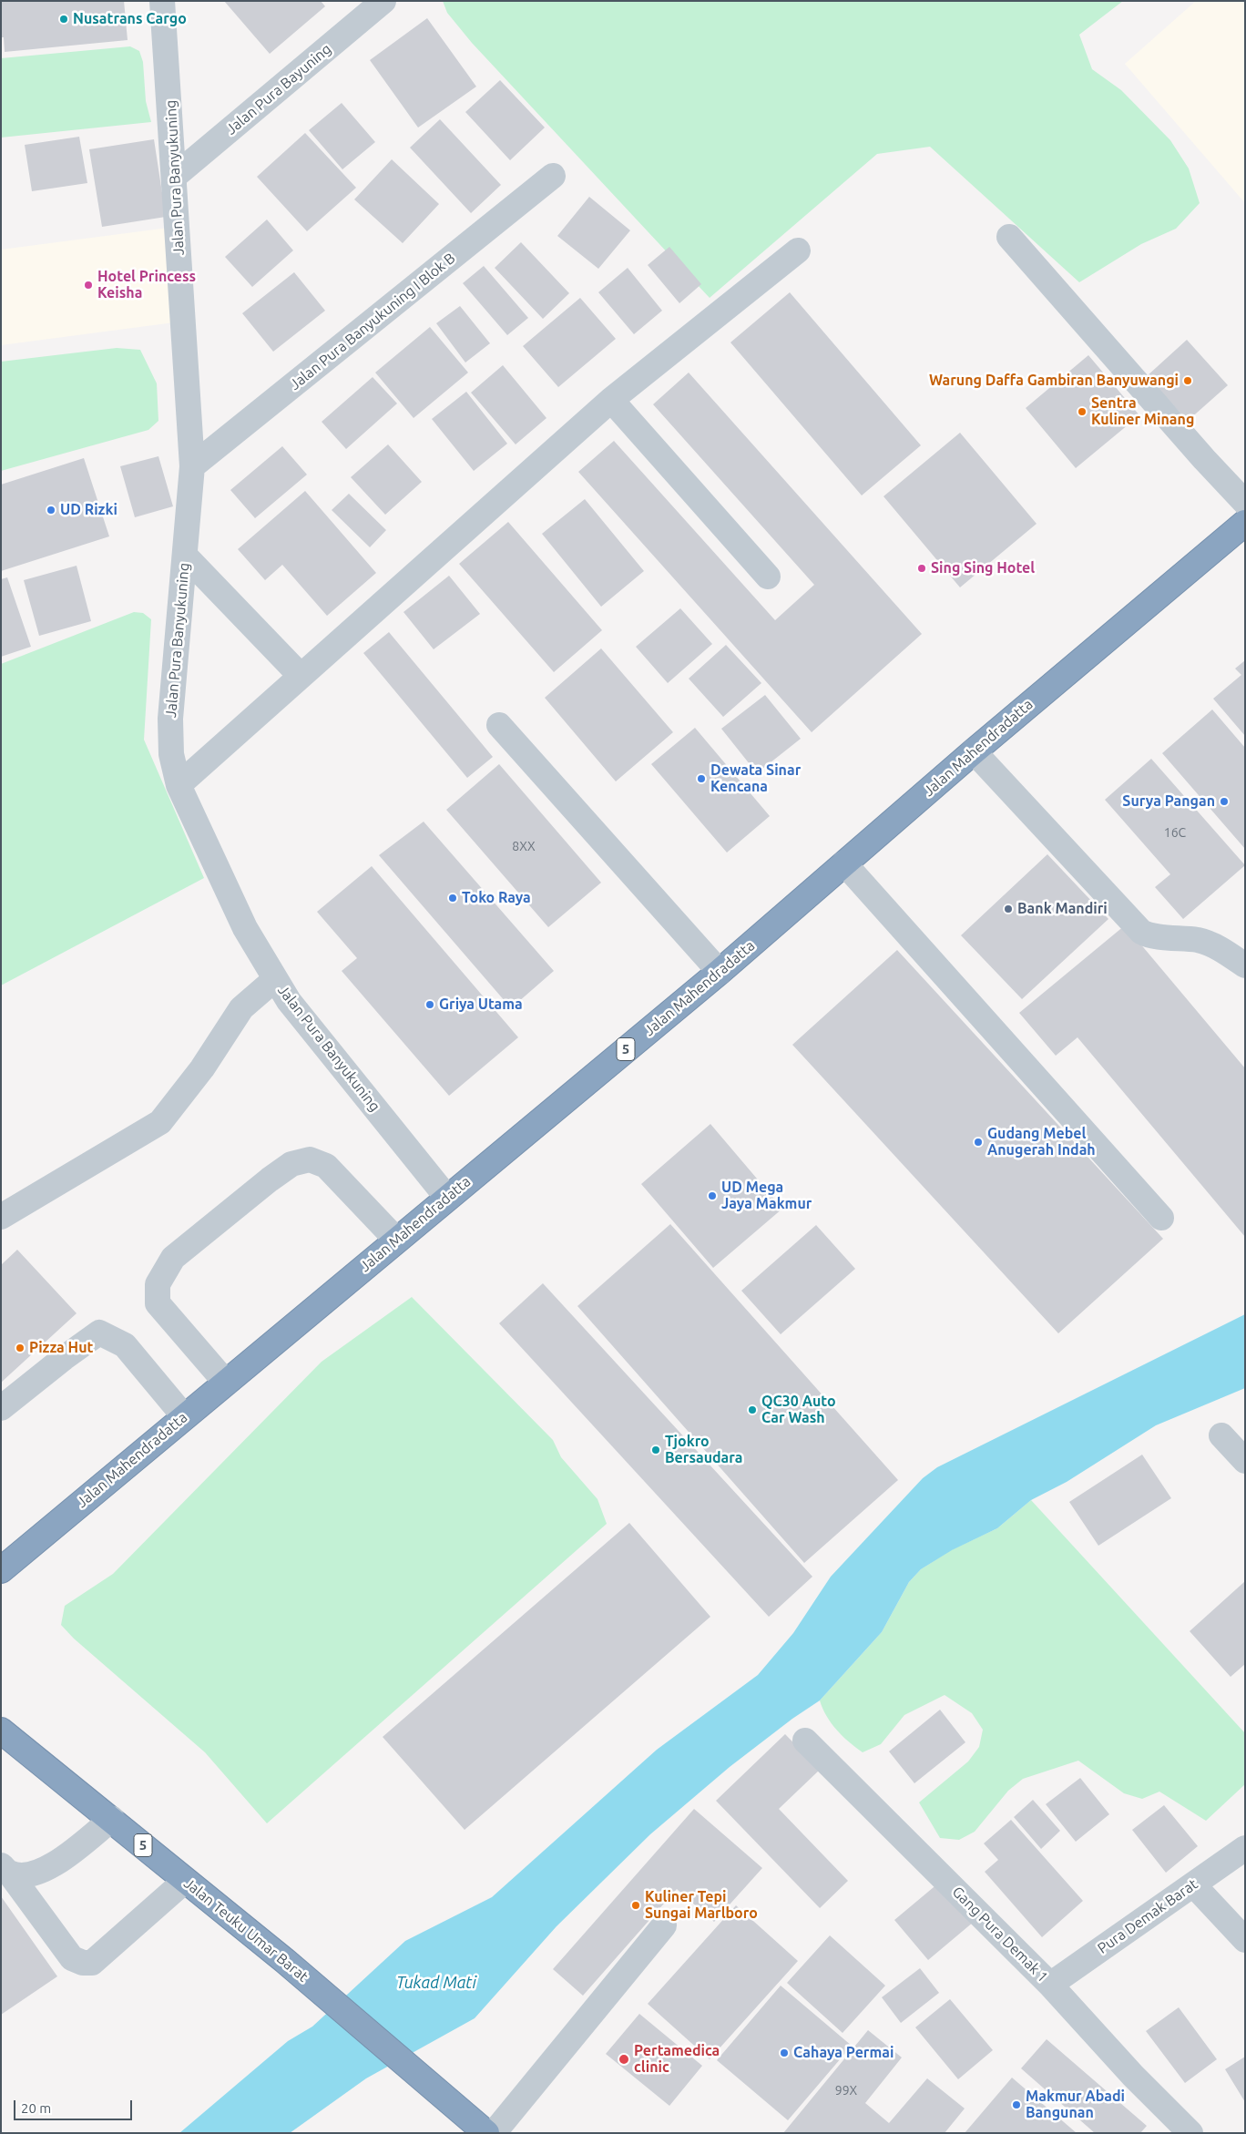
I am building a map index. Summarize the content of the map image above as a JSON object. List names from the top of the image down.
{
  "streets": {
    "highway": ["Jalan Mahendradatta", "5", "Jalan Teuku Umar Barat"],
    "street": [
      "Jalan Pura Bayuning",
      "Jalan Pura Banyukuning",
      "Jalan Pura Banyukuning I Blok B",
      "Pura Demak Barat",
      "Gang Pura Demak 1"
    ]
  },
  "crossings": [
    ["Jalan Pura Bayuning", "Jalan Pura Banyukuning"],
    ["Jalan Pura Banyukuning", "Jalan Pura Banyukuning I Blok B"],
    ["Jalan Pura Banyukuning", "Jalan Mahendradatta"],
    ["Pura Demak Barat", "Gang Pura Demak 1"]
  ],
  "water": ["Tukad Mati"],
  "places": [
    "Nusatrans Cargo",
    "Hotel Princess Keisha",
    "Warung Daffa Gambiran Banyuwangi",
    "Sentra Kuliner Minang",
    "UD Rizki",
    "Sing Sing Hotel",
    "Dewata Sinar Kencana",
    "Surya Pangan",
    "Toko Raya",
    "Bank Mandiri",
    "Griya Utama",
    "Gudang Mebel Anugerah Indah",
    "UD Mega Jaya Makmur",
    "Pizza Hut",
    "QC30 Auto Car Wash",
    "Tjokro Bersaudara",
    "Kuliner Tepi Sungai Marlboro",
    "Cahaya Permai",
    "Pertamedica clinic",
    "Makmur Abadi Bangunan"
  ],
  "house_numbers": ["16C", "8XX", "99X"],
  "scale_bar": "20 m"
}
